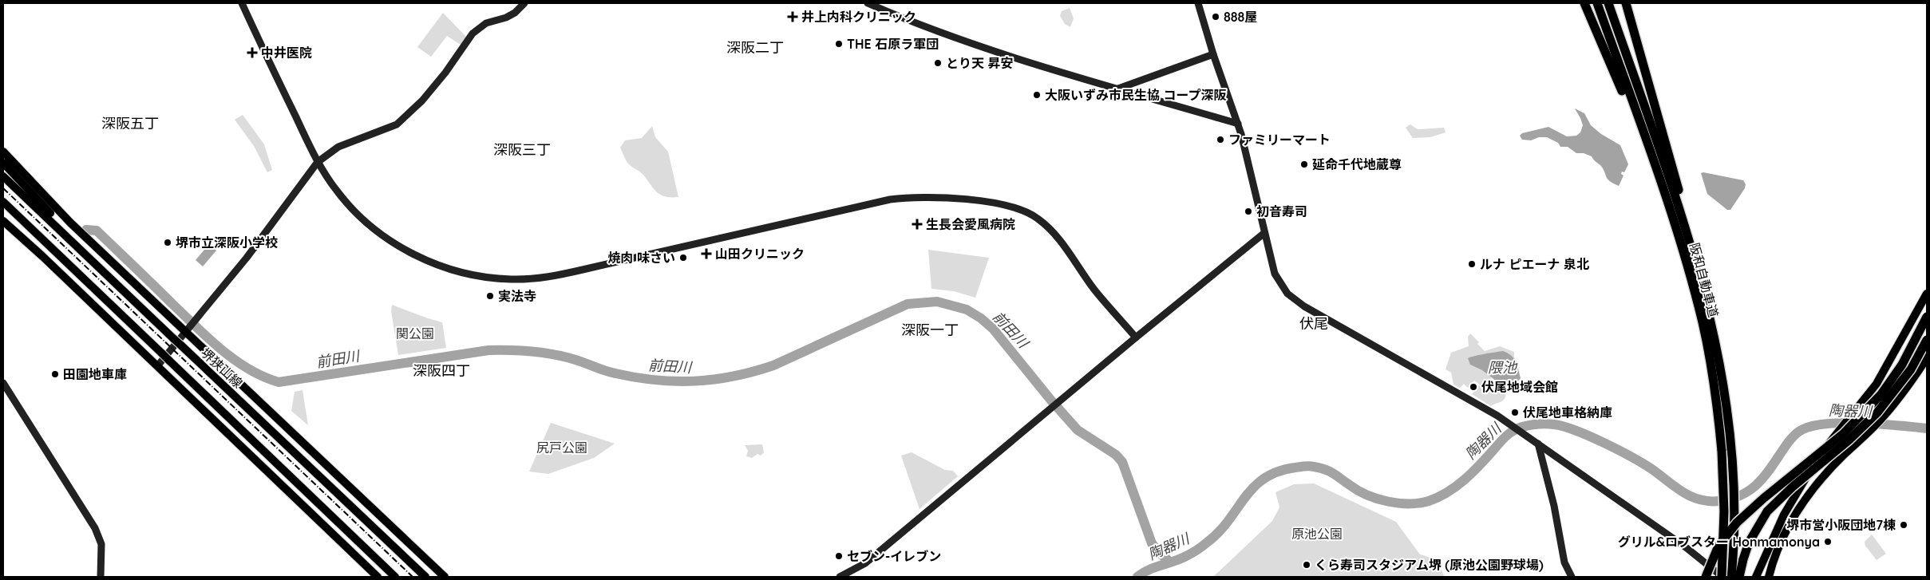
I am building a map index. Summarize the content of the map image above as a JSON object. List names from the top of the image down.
{
  "streets": {
    "highway": ["阪和自動車道"],
    "main road": ["堺狭山線"]
  },
  "districts": [
    "深阪二丁",
    "深阪五丁",
    "深阪三丁",
    "伏尾",
    "深阪一丁",
    "深阪四丁"
  ],
  "water": ["前田川", "隈池", "陶器川"],
  "parks": ["関公園", "尻戸公園", "原池公園"],
  "places": {
    "health": [
      "井上内科クリニック",
      "中井医院",
      "生長会愛風病院",
      "山田クリニック"
    ],
    "other": [
      "888屋",
      "THE 石原ラ軍団",
      "とり天 昇安",
      "大阪いずみ市民生協 コープ深阪",
      "ファミリーマート",
      "延命千代地蔵尊",
      "初音寿司",
      "堺市立深阪小学校",
      "焼肉 味さい",
      "ルナ ピエーナ 泉北",
      "実法寺",
      "田園地車庫",
      "伏尾地域会館",
      "伏尾地車格納庫",
      "堺市営小阪団地7棟",
      "グリル&ロブスター Honmamonya",
      "セブン-イレブン",
      "くら寿司スタジアム堺 (原池公園野球場)"
    ]
  }
}
